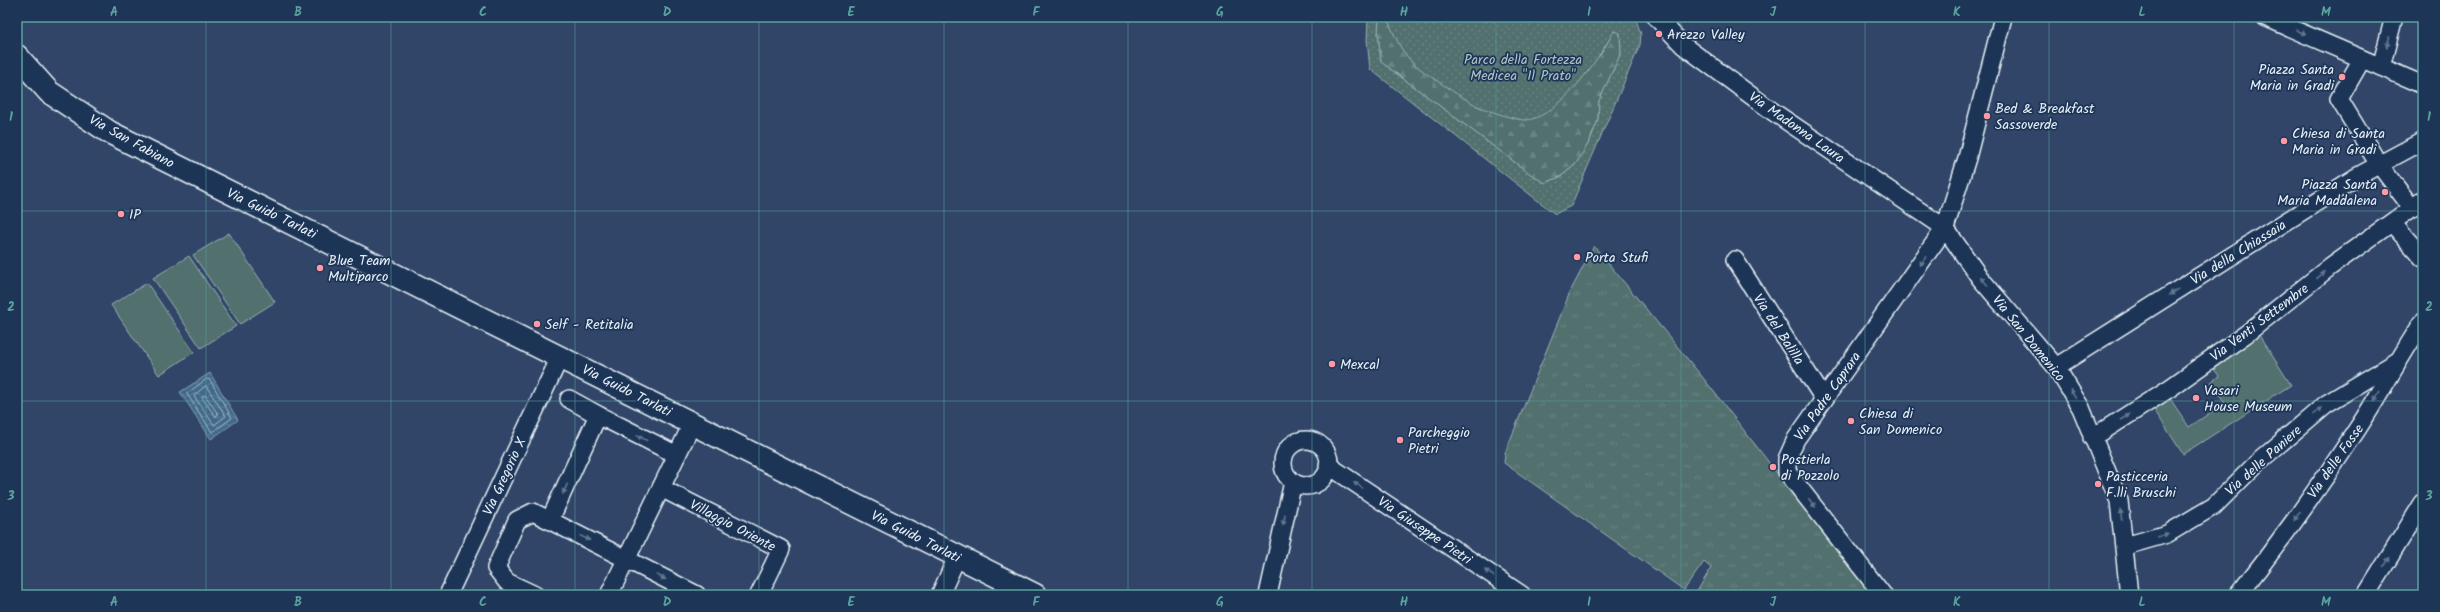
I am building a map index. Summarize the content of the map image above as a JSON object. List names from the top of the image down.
{
  "streets": {
    "main road": ["Via San Fabiano", "Via Guido Tarlati"],
    "street": [
      "Via Madonna Laura",
      "Via della Chiassaia",
      "Via Venti Settembre",
      "Via del Balilla",
      "Via San Domenico",
      "Via Padre Caprara",
      "Via delle Paniere",
      "Via delle Fosse",
      "Via Gregorio X",
      "Villaggio Oriente",
      "Via Giuseppe Pietri"
    ]
  },
  "crossings": [
    ["Via Madonna Laura", "Via San Domenico"],
    ["Via Madonna Laura", "Via Padre Caprara"],
    ["Via San Fabiano", "Via Guido Tarlati"],
    ["Via Guido Tarlati", "Via Gregorio X"],
    ["Via della Chiassaia", "Via San Domenico"],
    ["Via Venti Settembre", "Via San Domenico"],
    ["Via del Balilla", "Via Padre Caprara"],
    ["Via San Domenico", "Via Padre Caprara"],
    ["Via San Domenico", "Via delle Paniere"],
    ["Via delle Paniere", "Via delle Fosse"]
  ],
  "one_way": [
    "Via della Chiassaia",
    "Via Venti Settembre",
    "Via San Domenico",
    "Via Padre Caprara",
    "Via delle Paniere",
    "Via Giuseppe Pietri"
  ],
  "parks": ["Parco della Fortezza Medicea \"Il Prato\""],
  "places": [
    "Arezzo Valley",
    "Piazza Santa Maria in Gradi",
    "Bed & Breakfast Sassoverde",
    "Chiesa di Santa Maria in Gradi",
    "Piazza Santa Maria Maddalena",
    "IP",
    "Porta Stufi",
    "Blue Team Multiparco",
    "Self - Retitalia",
    "Mexcal",
    "Vasari House Museum",
    "Chiesa di San Domenico",
    "Parcheggio Pietri",
    "Postierla di Pozzolo",
    "Pasticceria F.lli Bruschi"
  ],
  "grid": {
    "columns": [
      "A",
      "B",
      "C",
      "D",
      "E",
      "F",
      "G",
      "H",
      "I",
      "J",
      "K",
      "L",
      "M"
    ],
    "rows": ["1", "2", "3"]
  }
}
